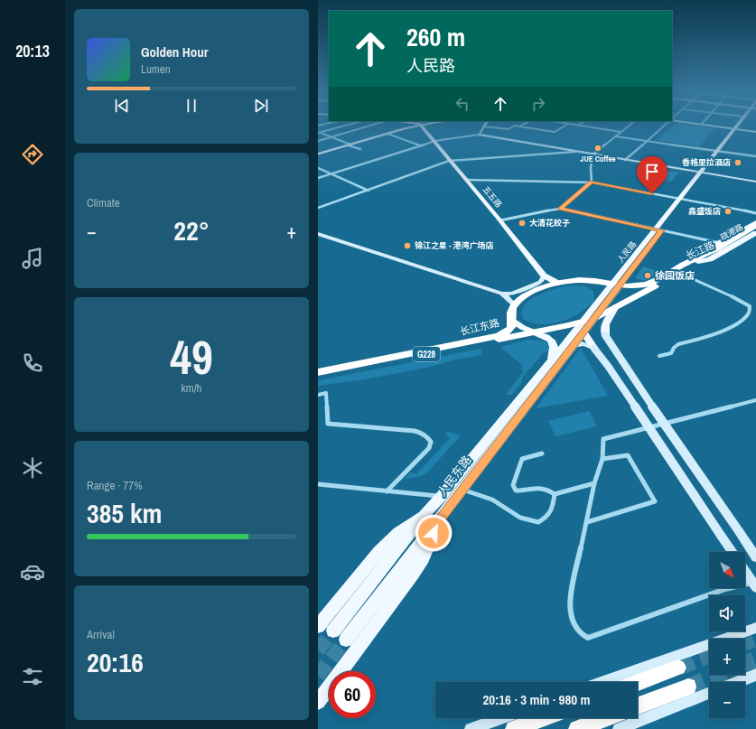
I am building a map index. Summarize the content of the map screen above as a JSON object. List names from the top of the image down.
{
  "streets": {
    "highway": [
      "疏港路",
      "长江路",
      "长江东路",
      "G228"
    ],
    "main road": ["五五路", "人民路", "人民东路"]
  },
  "crossings": [
    ["五五路", "G228"],
    ["疏港路", "长江路"],
    ["长江路", "人民路"],
    ["长江路", "长江东路"],
    ["长江路", "G228"],
    ["人民路", "长江东路"],
    ["人民路", "G228"],
    ["人民路", "人民东路"],
    ["长江东路", "G228"]
  ],
  "places": [
    "JUE Coffee",
    "香格里拉酒店",
    "鑫盛饭店",
    "大清花餃子",
    "锦江之星 - 港湾广场店",
    "徐园饭店"
  ],
  "north": "bottom right",
  "page": {
    "tabs": "20:13",
    "turn": ["260 m", "人民路"],
    "song": ["Golden Hour", "Lumen"],
    "tile": [
      "Climate",
      ["49", "km/h"],
      ["Range · 77%", "385 km"],
      ["Arrival", "20:16"]
    ],
    "heat": ["−", "22°", "+"],
    "map_buttons": ["+", "−"],
    "limit": "60",
    "trip": "20:16 · 3 min · 980 m"
  }
}
